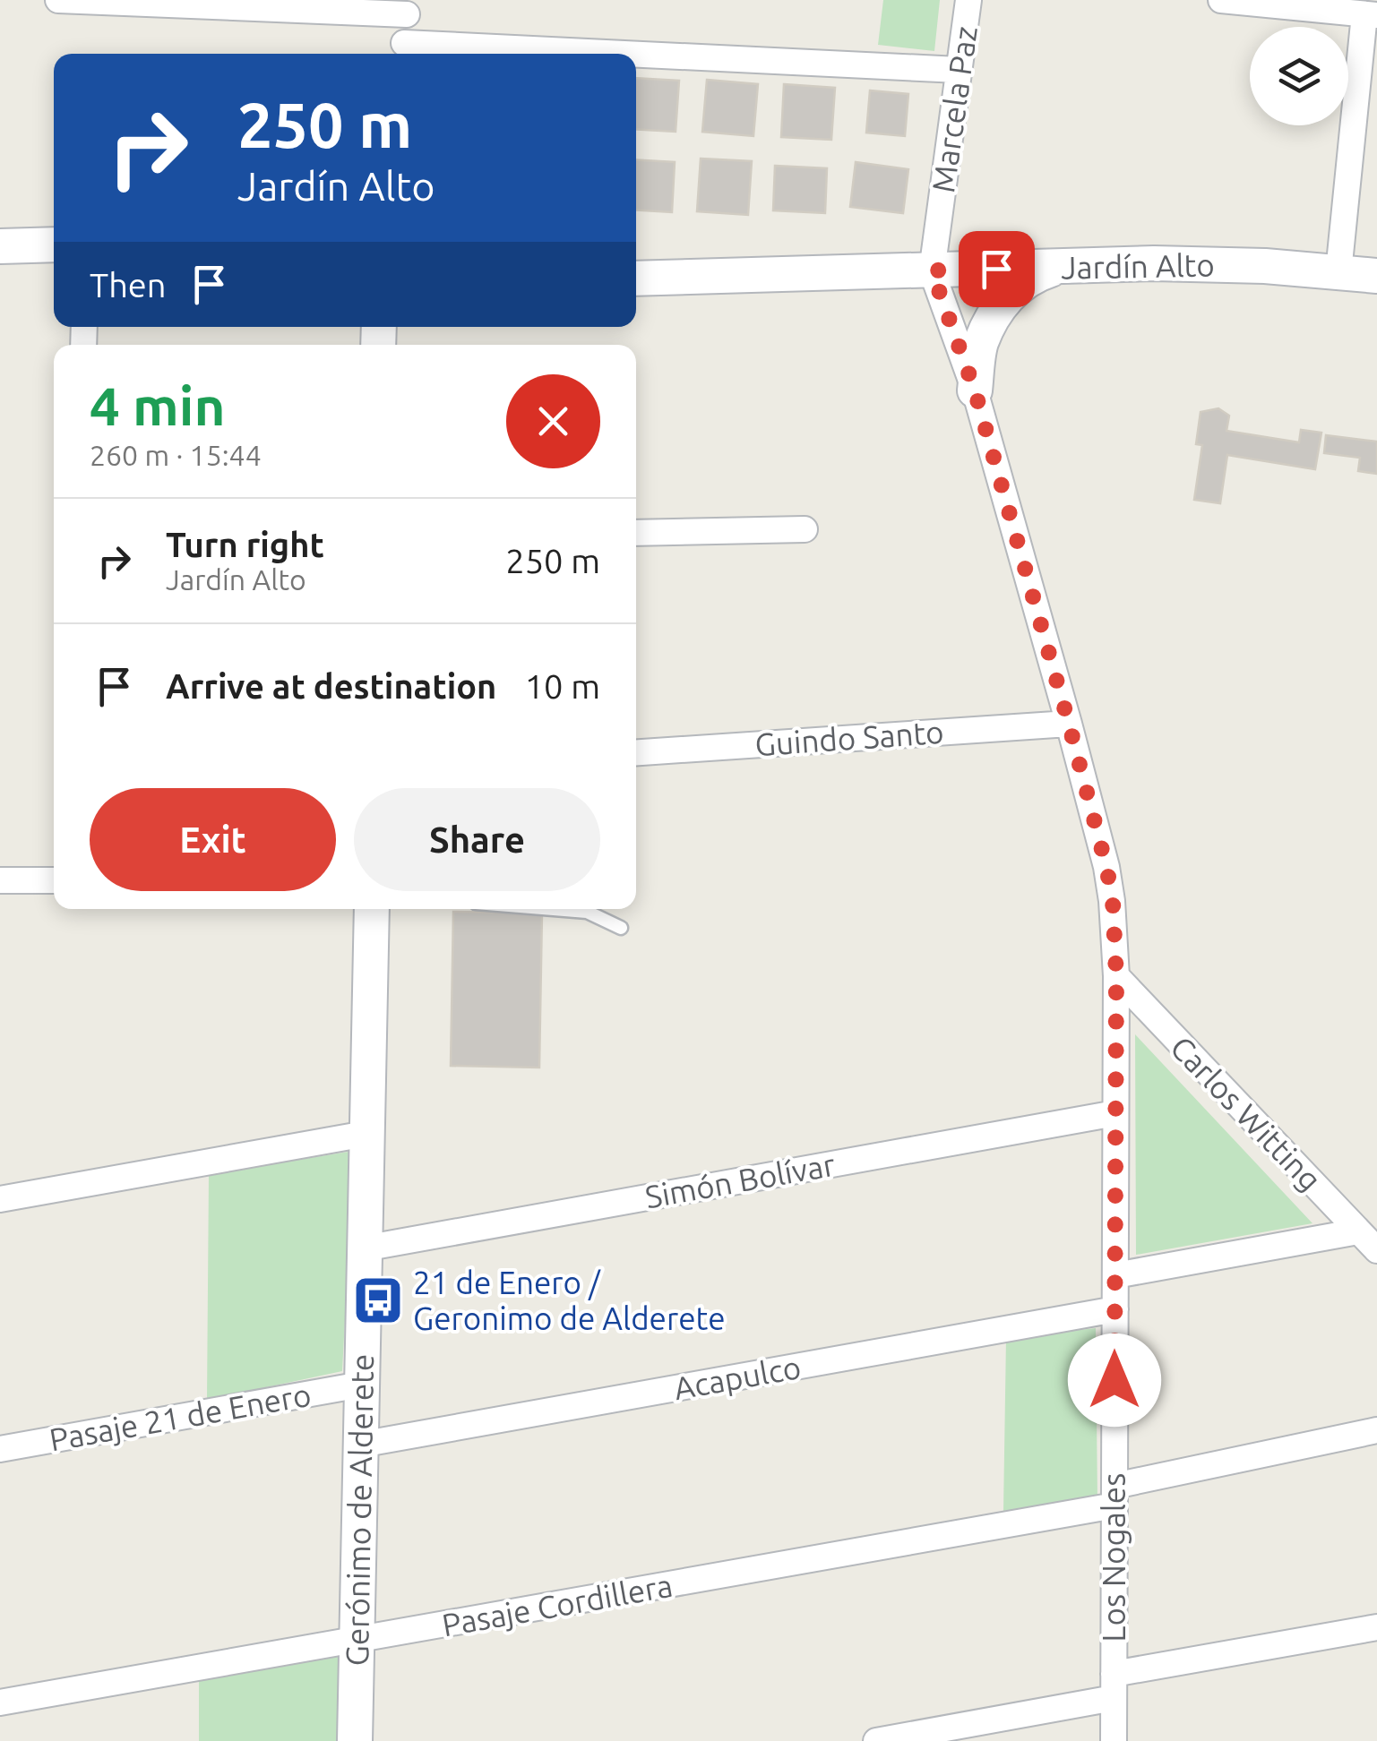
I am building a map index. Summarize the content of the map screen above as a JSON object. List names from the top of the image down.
{
  "streets": {
    "street": [
      "Marcela Paz",
      "Jardín Alto",
      "Guindo Santo",
      "Carlos Witting",
      "Simón Bolívar",
      "Acapulco",
      "Pasaje 21 de Enero",
      "Gerónimo de Alderete",
      "Los Nogales",
      "Pasaje Cordillera"
    ]
  },
  "crossings": [
    ["Marcela Paz", "Jardín Alto"],
    ["Marcela Paz", "Los Nogales"],
    ["Jardín Alto", "Los Nogales"],
    ["Guindo Santo", "Los Nogales"],
    ["Carlos Witting", "Los Nogales"],
    ["Simón Bolívar", "Gerónimo de Alderete"],
    ["Simón Bolívar", "Los Nogales"],
    ["Acapulco", "Gerónimo de Alderete"],
    ["Acapulco", "Los Nogales"],
    ["Pasaje 21 de Enero", "Gerónimo de Alderete"],
    ["Gerónimo de Alderete", "Pasaje Cordillera"],
    ["Los Nogales", "Pasaje Cordillera"]
  ],
  "places": {
    "bus stop": ["21 de Enero / Geronimo de Alderete"]
  },
  "page": {
    "turn": ["250 m", "Jardín Alto"],
    "then": "Then",
    "heading": ["4 min", "260 m · 15:44"],
    "list": [
      {
        "name": "Turn right",
        "note": "Jardín Alto",
        "value": "250 m"
      },
      {
        "name": "Arrive at destination",
        "value": "10 m"
      }
    ],
    "buttons": ["Exit", "Share"]
  }
}
